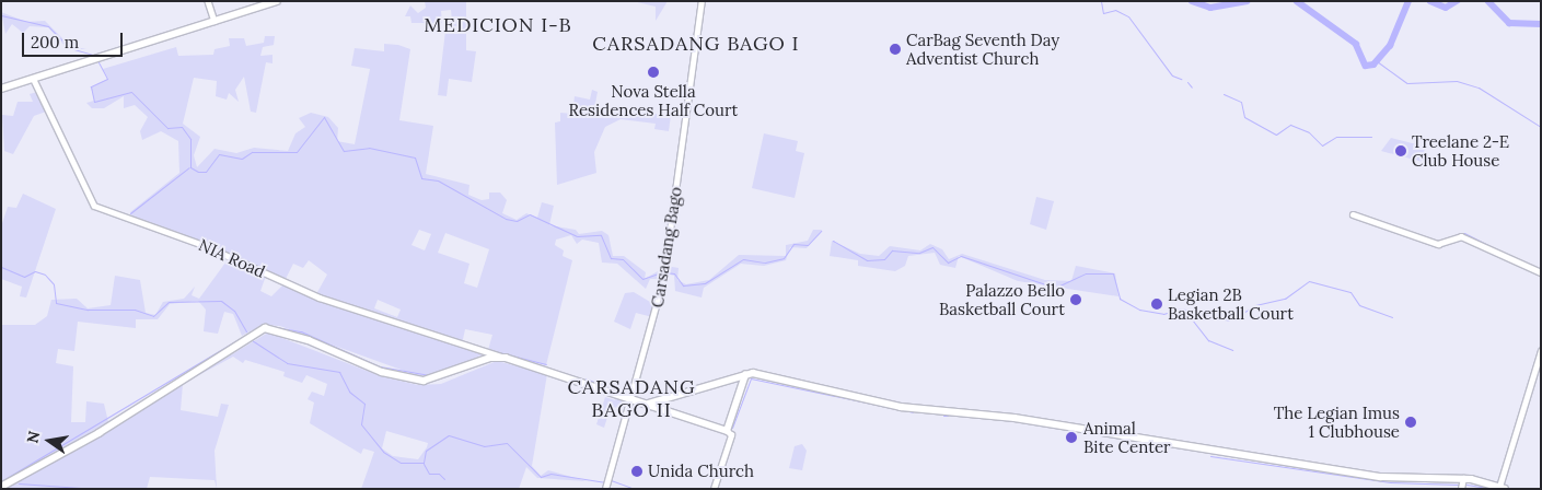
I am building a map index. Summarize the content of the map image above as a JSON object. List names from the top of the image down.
{
  "streets": {
    "street": ["Carsadang Bago", "NIA Road"]
  },
  "districts": ["MEDICION I-B", "CARSADANG BAGO I", "CARSADANG BAGO II"],
  "places": [
    "CarBag Seventh Day Adventist Church",
    "Nova Stella Residences Half Court",
    "Treelane 2-E Club House",
    "Palazzo Bello Basketball Court",
    "Legian 2B Basketball Court",
    "The Legian Imus 1 Clubhouse",
    "Animal Bite Center",
    "Unida Church"
  ],
  "scale_bar": "200 m",
  "north": "left"
}
